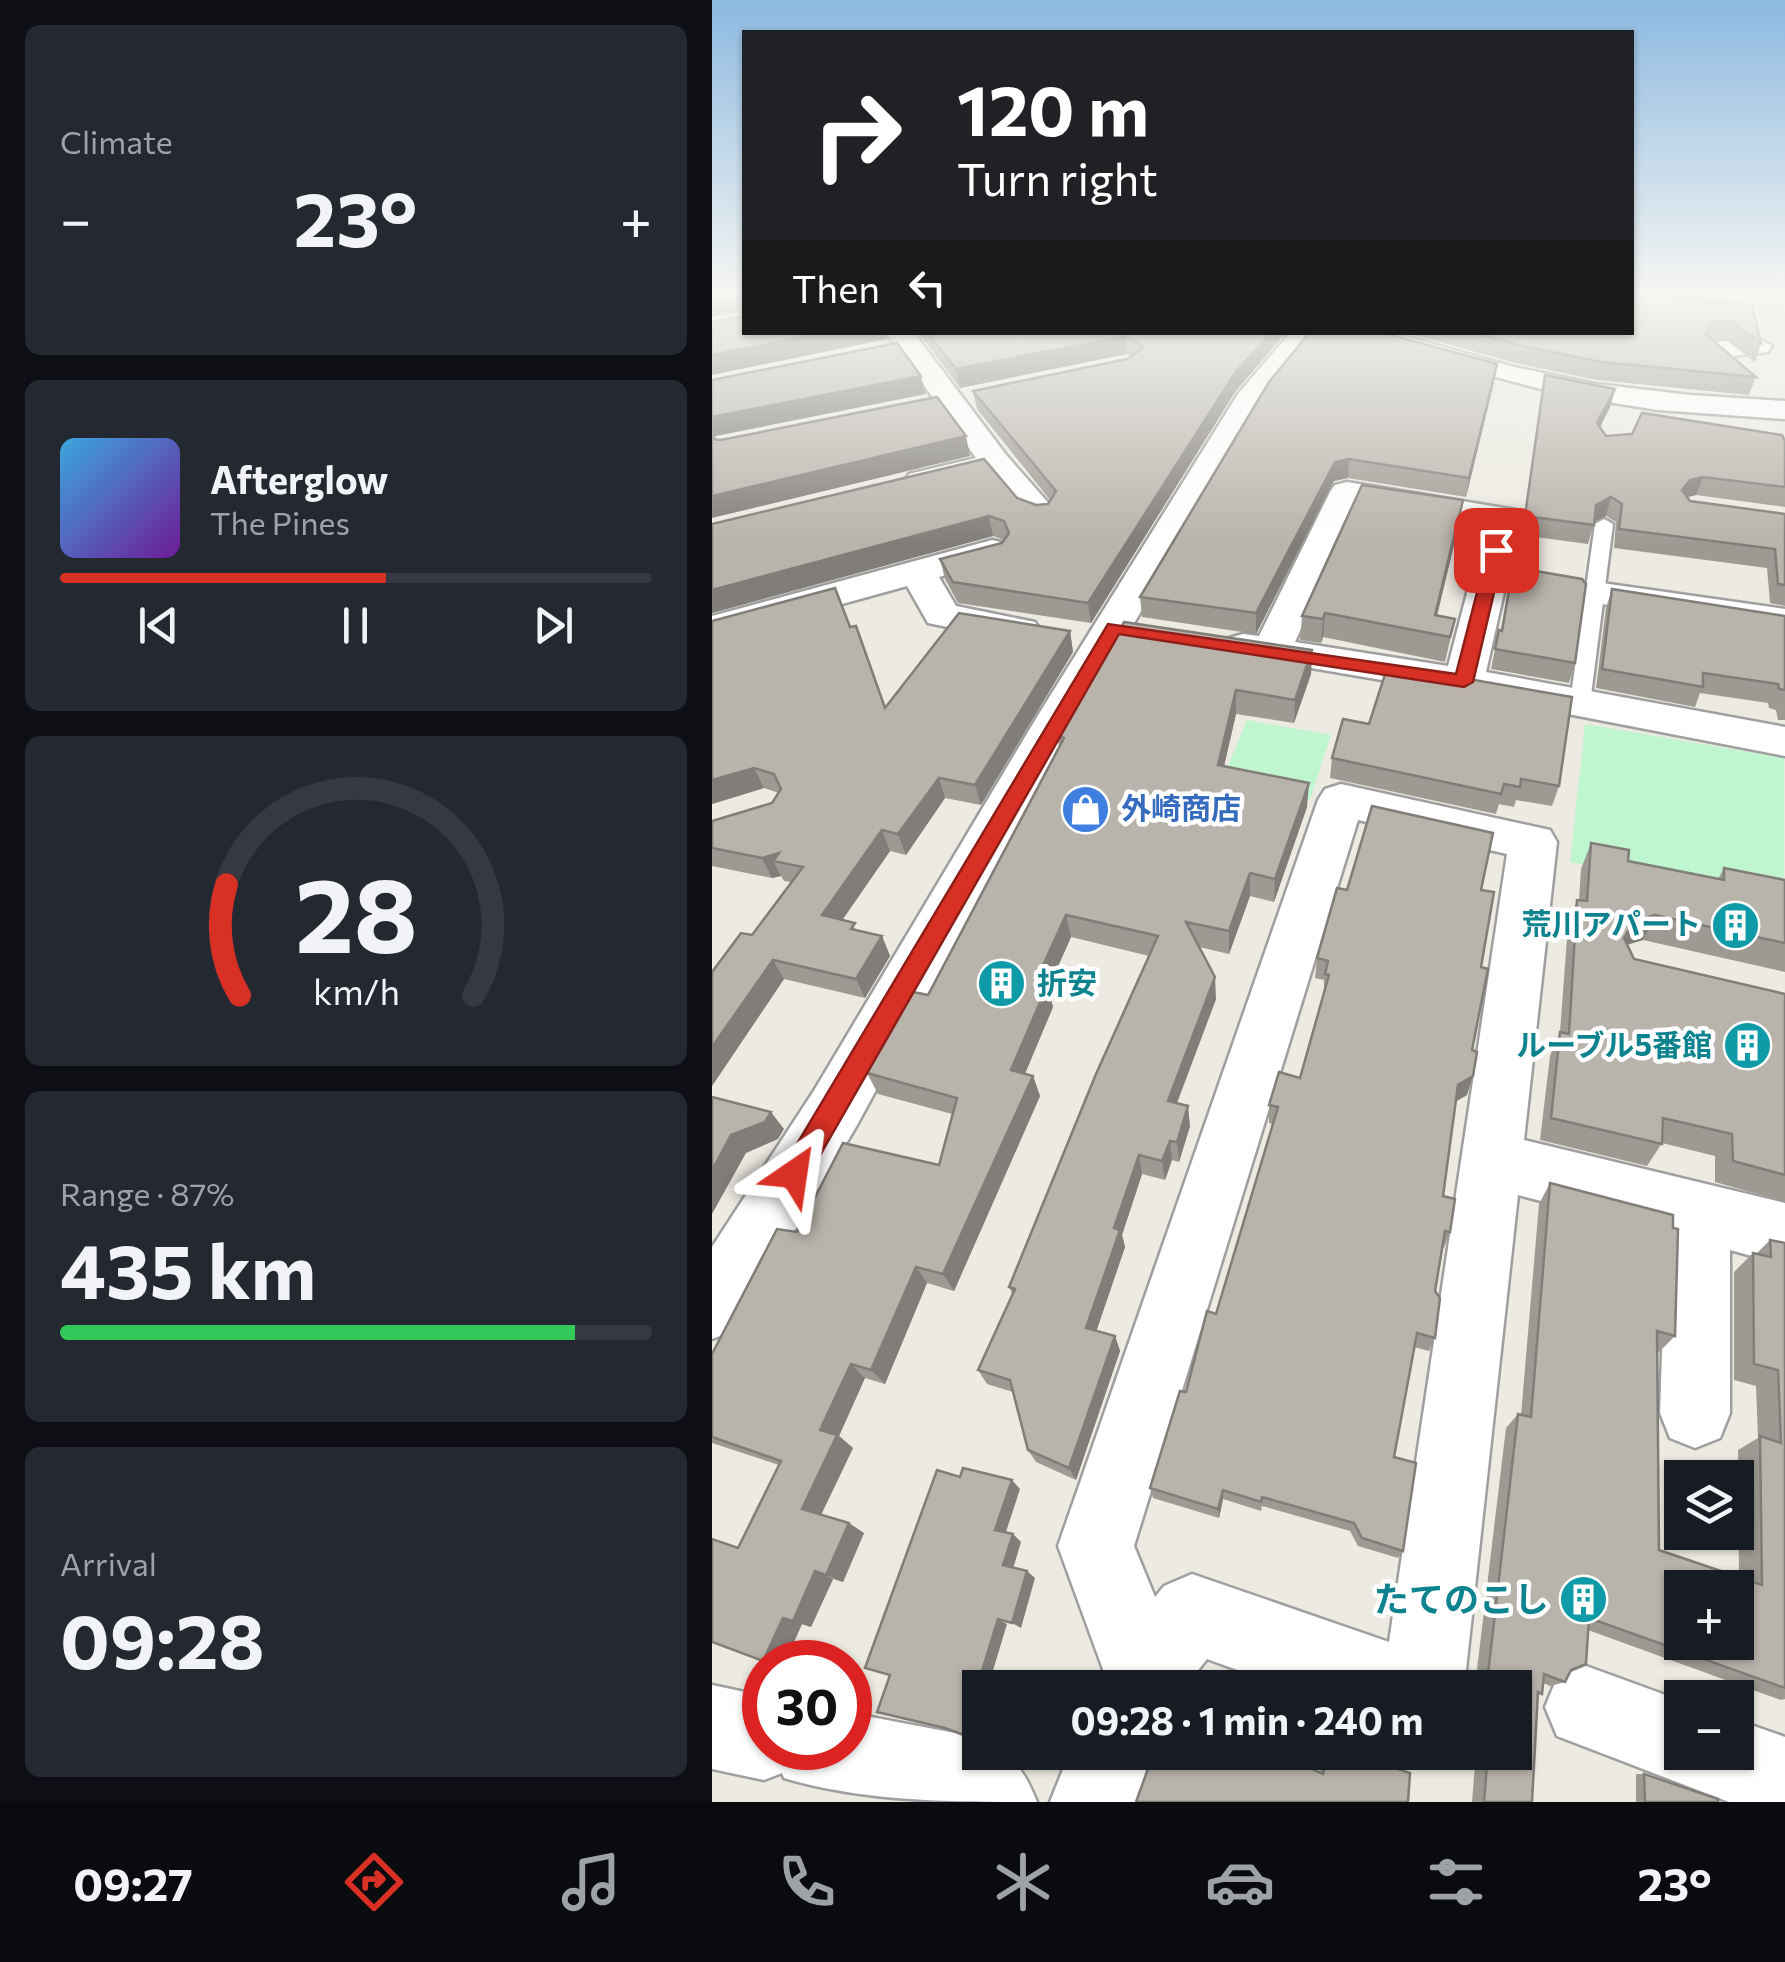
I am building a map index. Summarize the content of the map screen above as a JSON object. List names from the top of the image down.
{
  "places": {
    "shop": ["外崎商店"],
    "building": [
      "荒川アパート",
      "折安",
      "ルーブル5番館",
      "たてのこし"
    ]
  },
  "page": {
    "tile": [
      "Climate",
      ["Range · 87%", "435 km"],
      ["Arrival", "09:28"]
    ],
    "turn": ["120 m", "Turn right"],
    "heat": ["−", "23°", "+"],
    "then": "Then",
    "song": ["Afterglow", "The Pines"],
    "map_buttons": ["+", "−"],
    "limit": "30",
    "trip": "09:28 · 1 min · 240 m",
    "tabs": ["09:27", "23°"],
    "gauge": ["28", "km/h"]
  }
}
